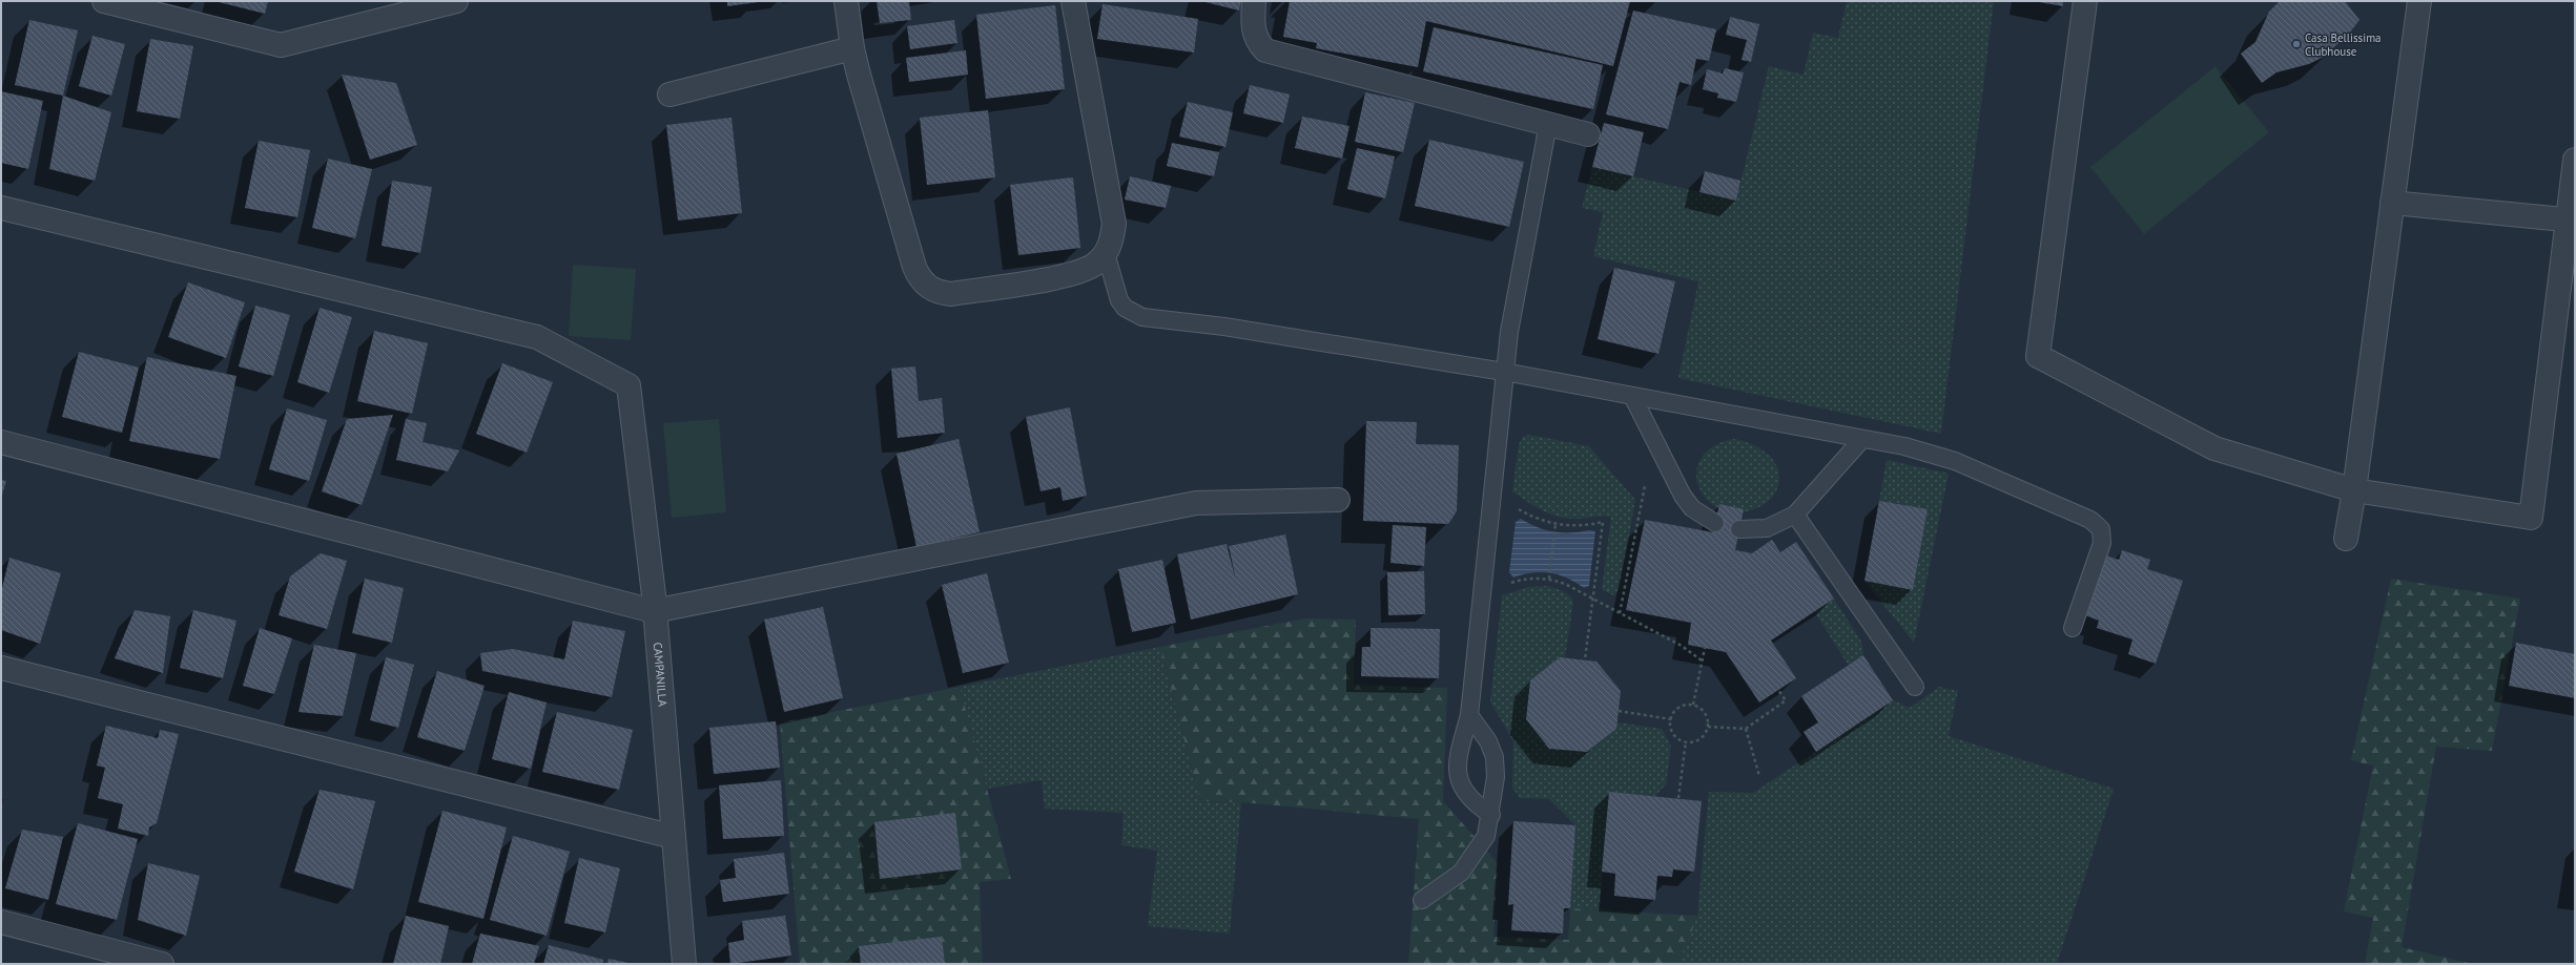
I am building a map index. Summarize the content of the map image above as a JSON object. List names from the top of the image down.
{
  "streets": {
    "street": ["CAMPANILLA"]
  },
  "places": ["Casa Bellissima Clubhouse"]
}
